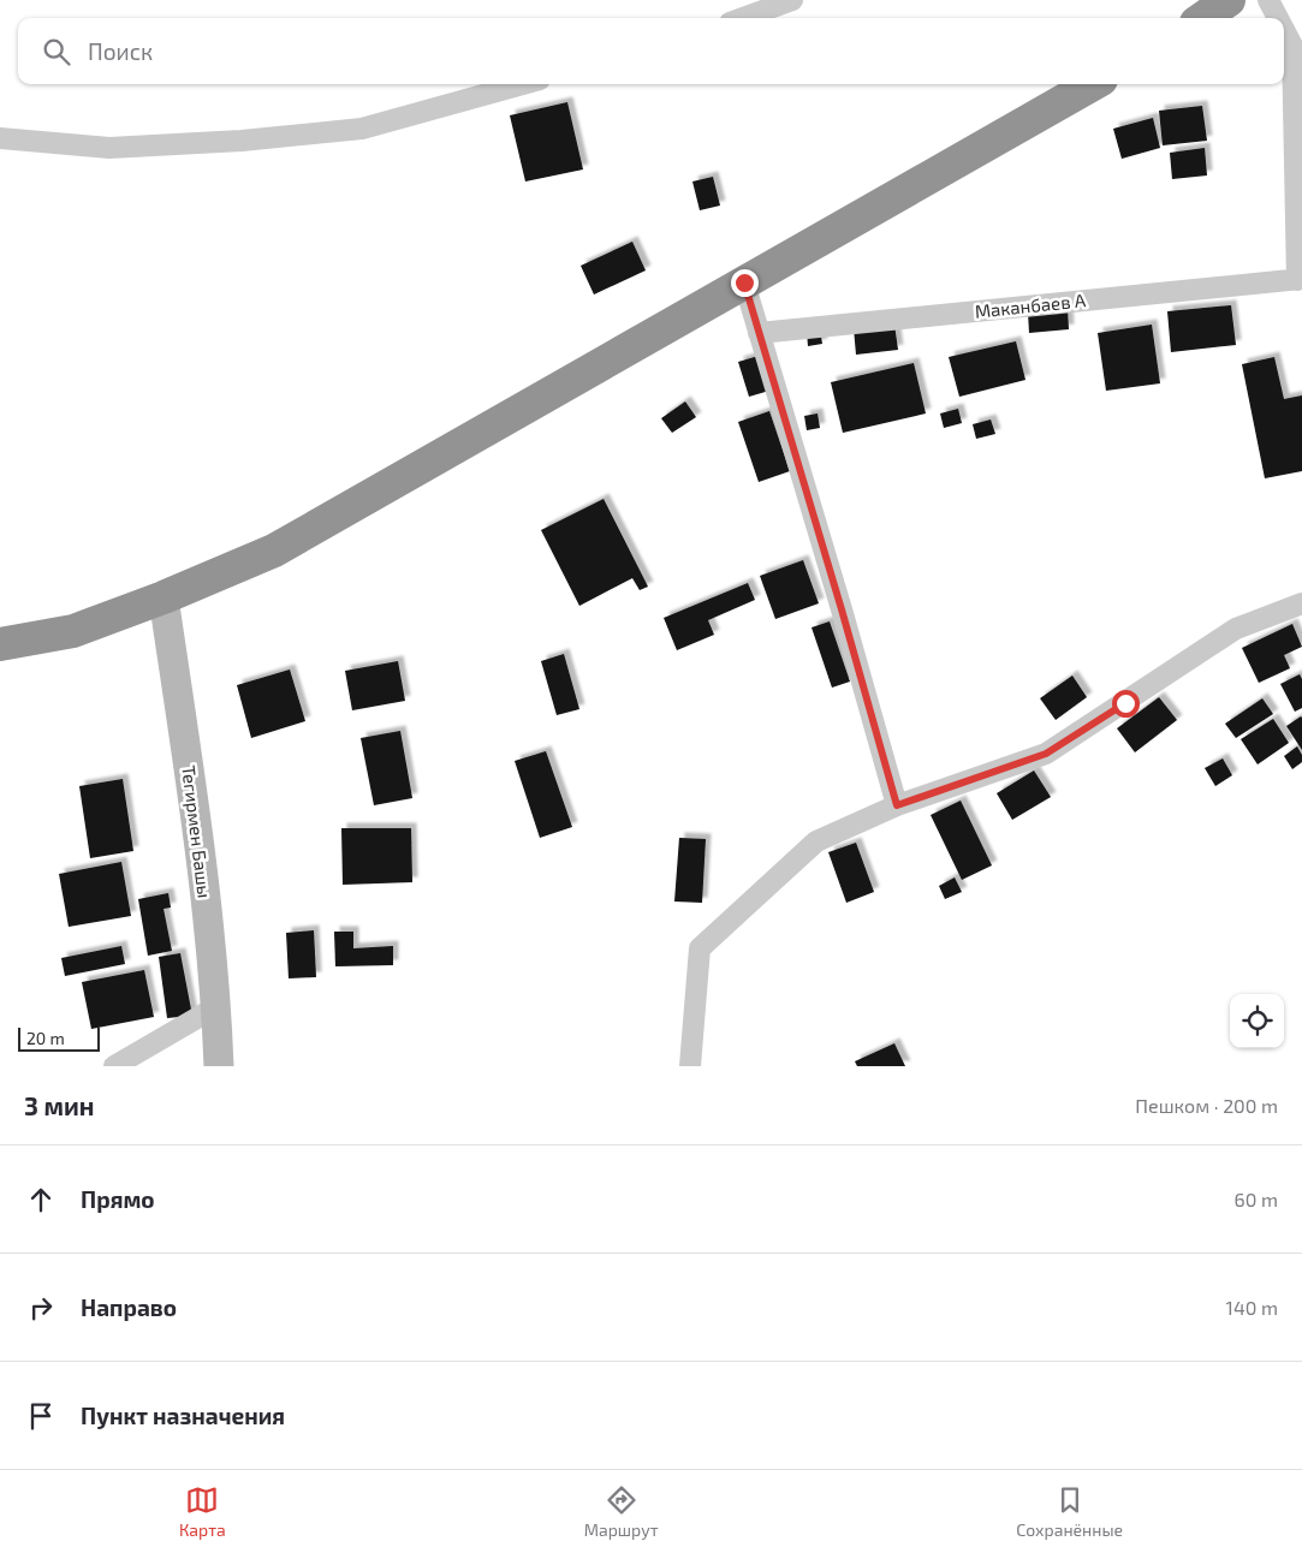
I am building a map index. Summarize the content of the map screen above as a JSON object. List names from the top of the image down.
{
  "streets": {
    "street": ["Маканбаев А", "Тегирмен Башы"]
  },
  "scale_bar": "20 m",
  "page": {
    "search": "Поиск",
    "scale": "20 m",
    "heading": ["3 мин", "Пешком · 200 m"],
    "list": [
      ["Прямо", "60 m"],
      ["Направо", "140 m"],
      "Пункт назначения"
    ],
    "nav": ["Карта", "Маршрут", "Сохранённые"]
  }
}
